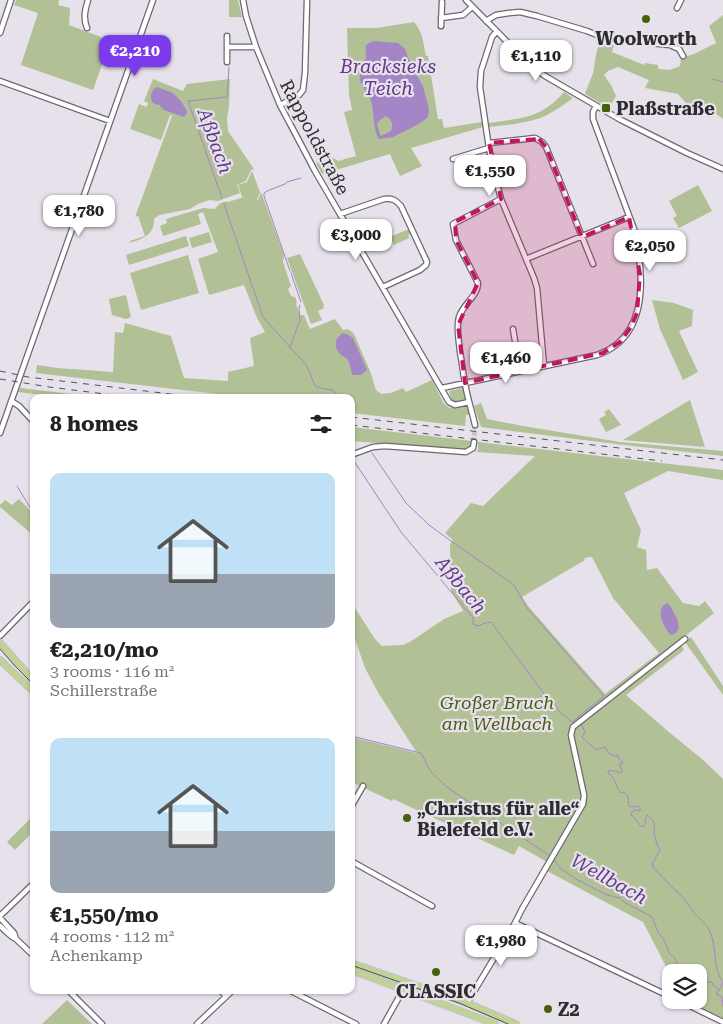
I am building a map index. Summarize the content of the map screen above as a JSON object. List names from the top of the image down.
{
  "streets": {
    "street": ["Rappoldstraße"]
  },
  "water": ["Bracksieks Teich", "Aßbach", "Wellbach"],
  "parks": ["Großer Bruch am Wellbach"],
  "places": {
    "other": [
      "Woolworth",
      "„Christus für alle“ Bielefeld e.V.",
      "CLASSIC",
      "Z2"
    ],
    "transit": ["Plaßstraße"]
  },
  "page": {
    "price": [
      "€2,210",
      "€1,110",
      "€1,550",
      "€1,780",
      "€3,000",
      "€2,050",
      "€1,460",
      "€1,980"
    ],
    "heading": "8 homes",
    "list": [
      {
        "name": "€2,210/mo",
        "note": "3 rooms · 116 m² · Schillerstraße"
      },
      {
        "name": "€1,550/mo",
        "note": "4 rooms · 112 m² · Achenkamp"
      }
    ]
  }
}
